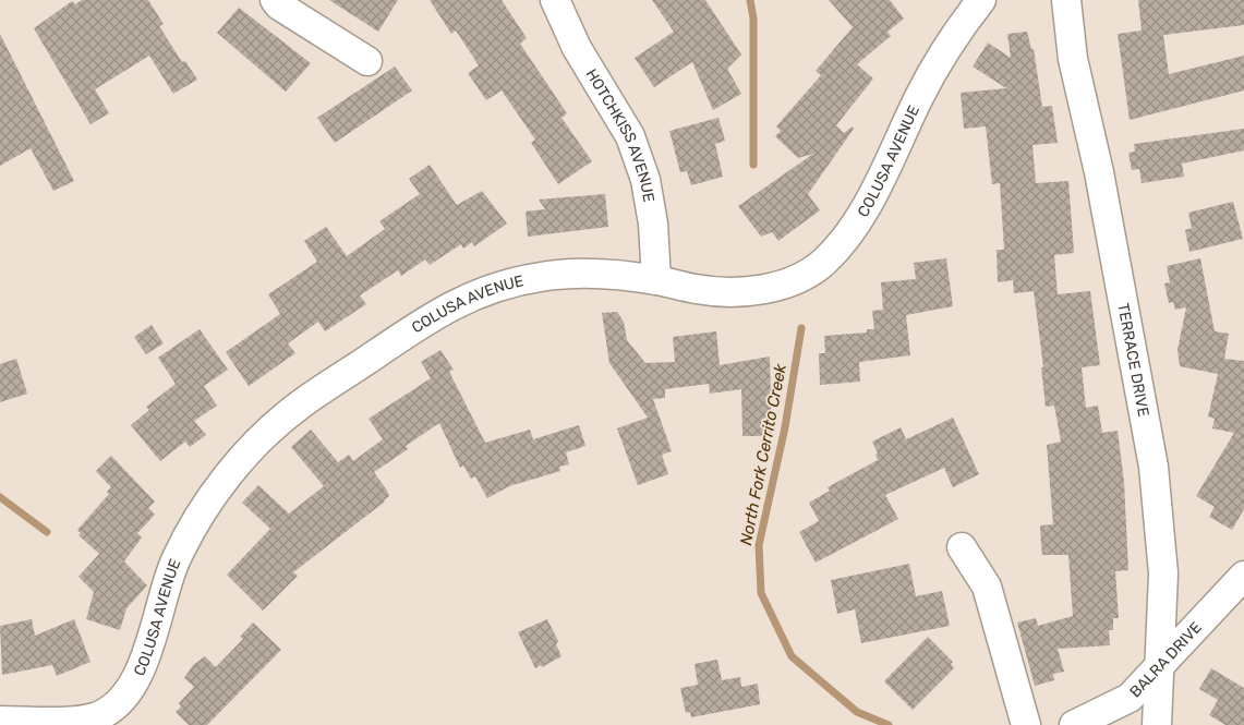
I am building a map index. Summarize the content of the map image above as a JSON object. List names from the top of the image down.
{
  "streets": {
    "street": [
      "HOTCHKISS AVENUE",
      "COLUSA AVENUE",
      "TERRACE DRIVE",
      "BALRA DRIVE"
    ]
  },
  "crossings": [
    ["HOTCHKISS AVENUE", "COLUSA AVENUE"],
    ["TERRACE DRIVE", "BALRA DRIVE"]
  ],
  "water": ["North Fork Cerrito Creek"]
}
